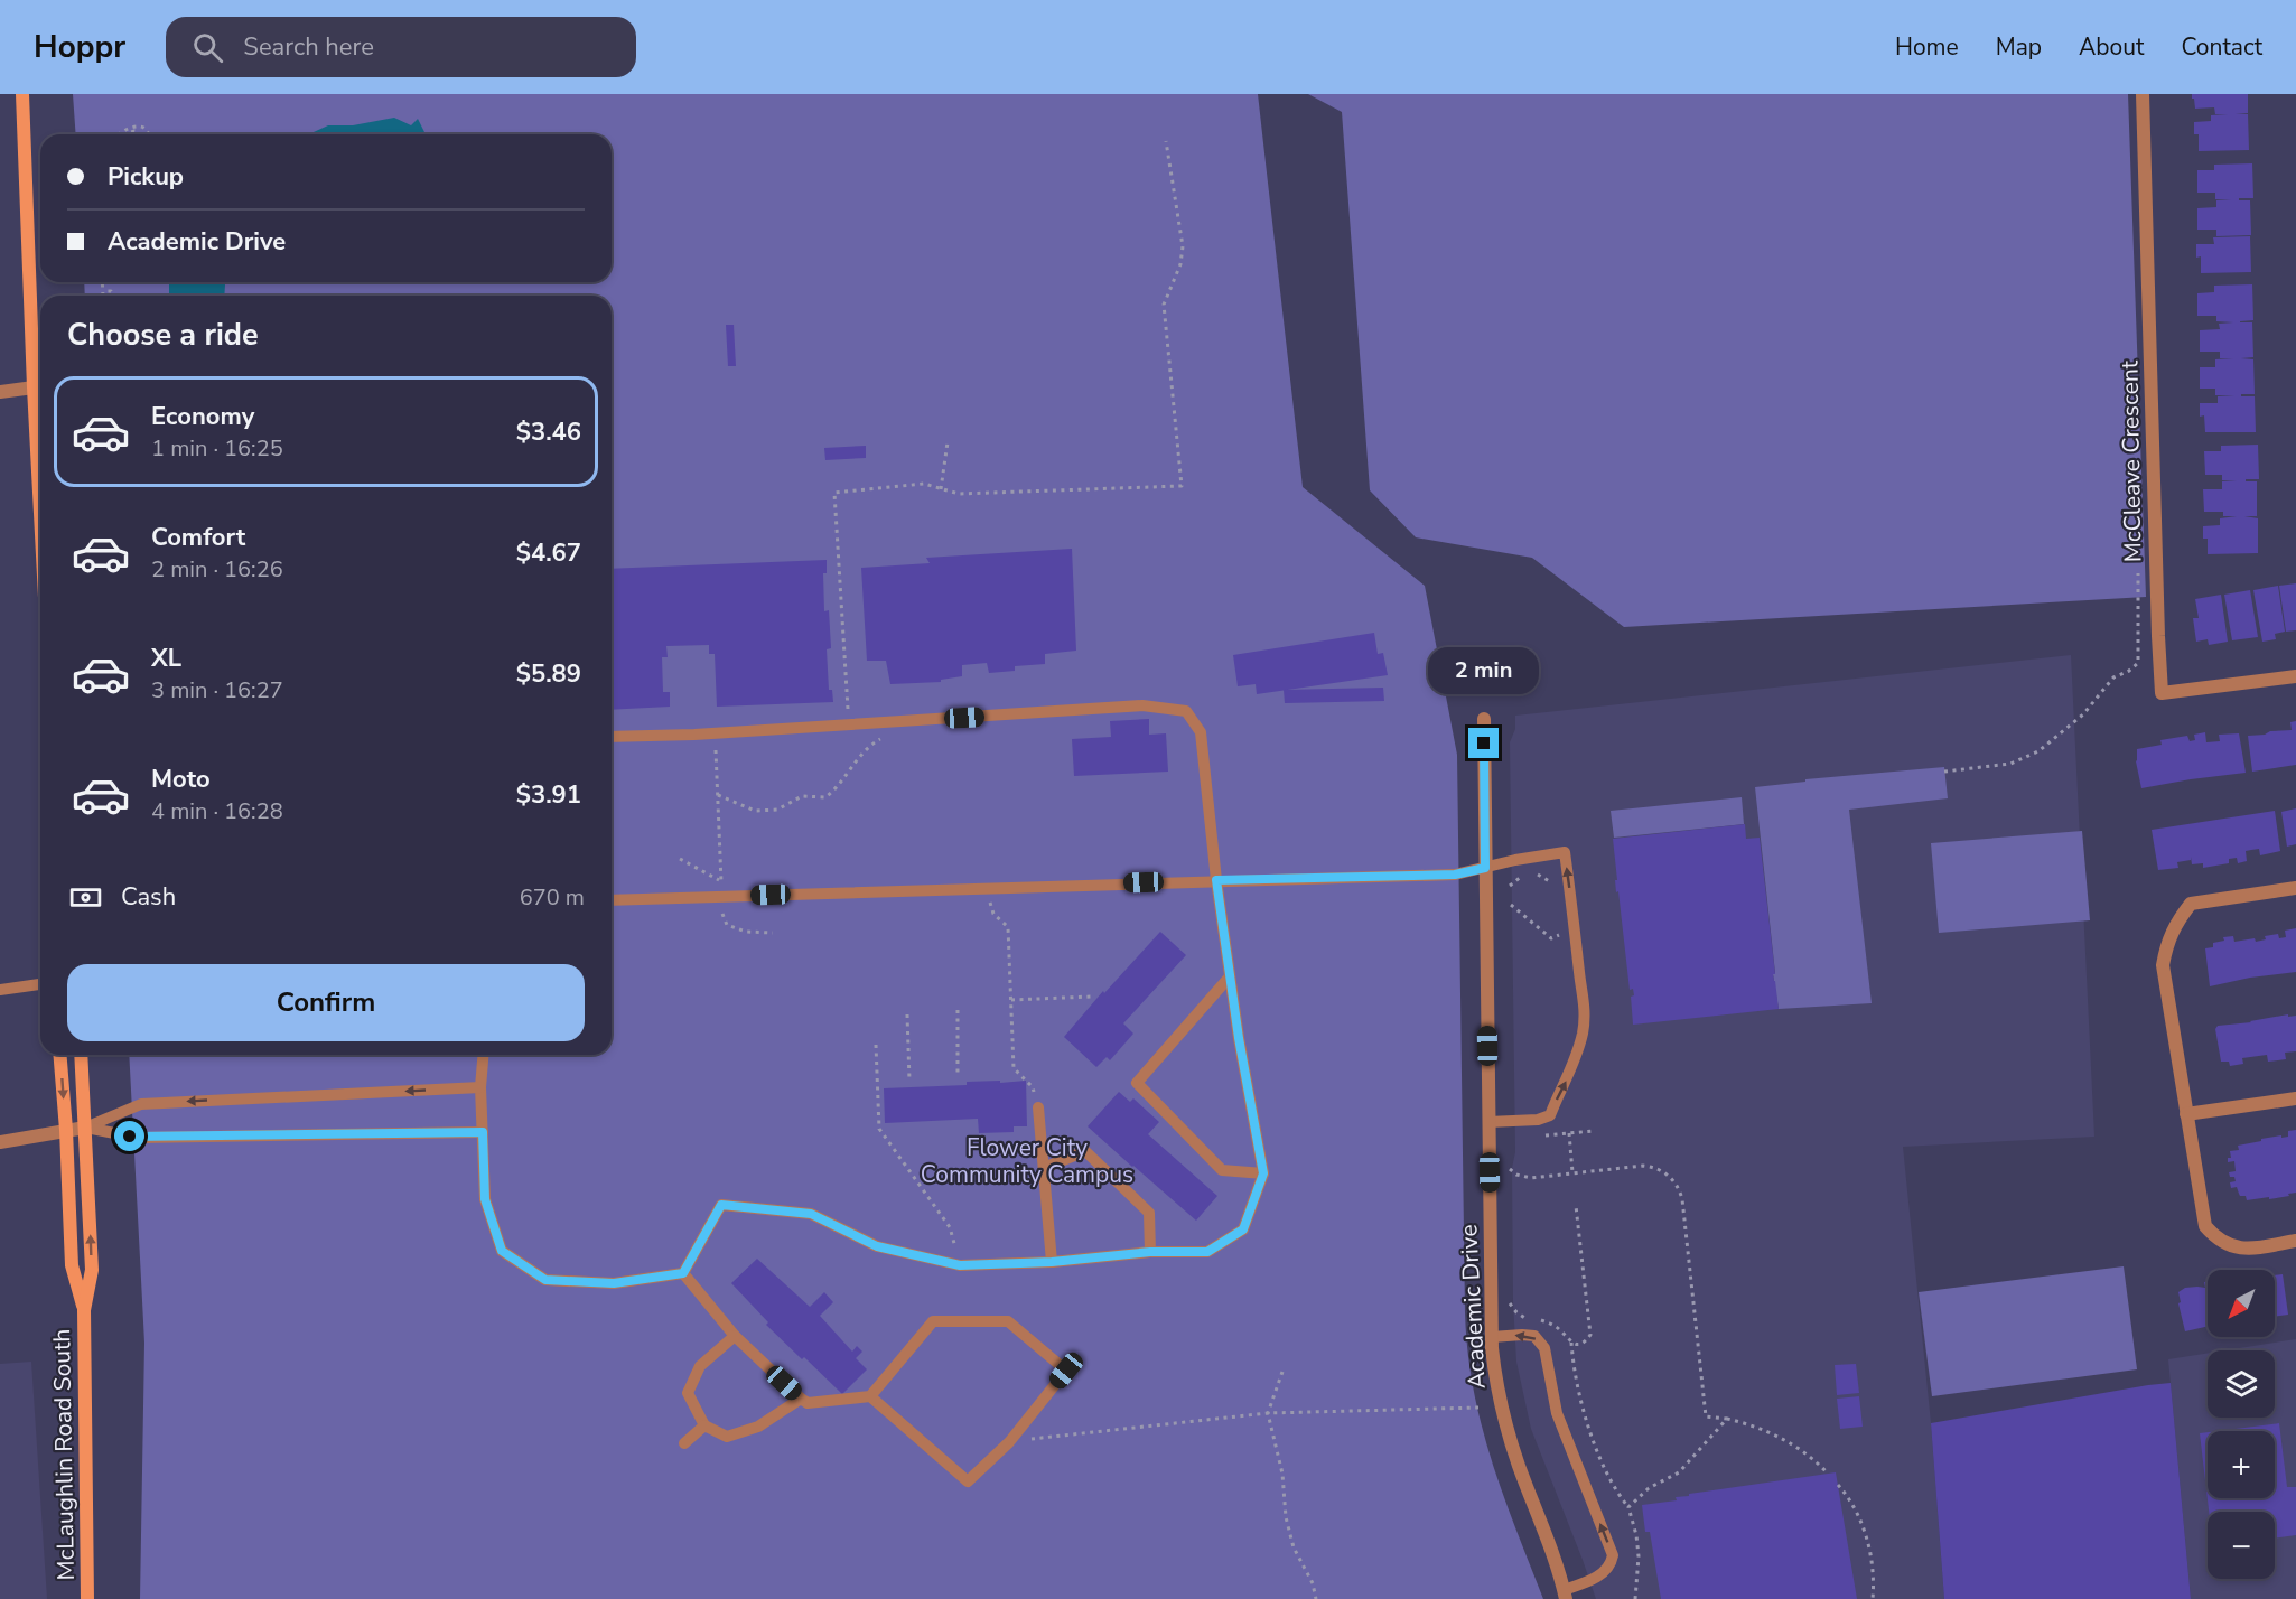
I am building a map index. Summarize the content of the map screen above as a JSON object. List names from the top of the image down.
{
  "streets": {
    "main road": ["McLaughlin Road South"],
    "street": ["McCleave Crescent", "Academic Drive"]
  },
  "parks": ["Flower City Community Campus"],
  "north": "bottom left",
  "page": {
    "header": "Hoppr",
    "search": "Search here",
    "nav": [
      "Home",
      "Map",
      "About",
      "Contact"
    ],
    "banner": ["Pickup", "Academic Drive"],
    "heading": "Choose a ride",
    "list": [
      {
        "name": "Economy",
        "note": "1 min · 16:25",
        "value": "$3.46"
      },
      {
        "name": "Comfort",
        "note": "2 min · 16:26",
        "value": "$4.67"
      },
      {
        "name": "XL",
        "note": "3 min · 16:27",
        "value": "$5.89"
      },
      {
        "name": "Moto",
        "note": "4 min · 16:28",
        "value": "$3.91"
      }
    ],
    "bubble": "2 min",
    "pay": ["Cash", "670 m"],
    "buttons": "Confirm",
    "map_buttons": ["+", "−"]
  }
}
